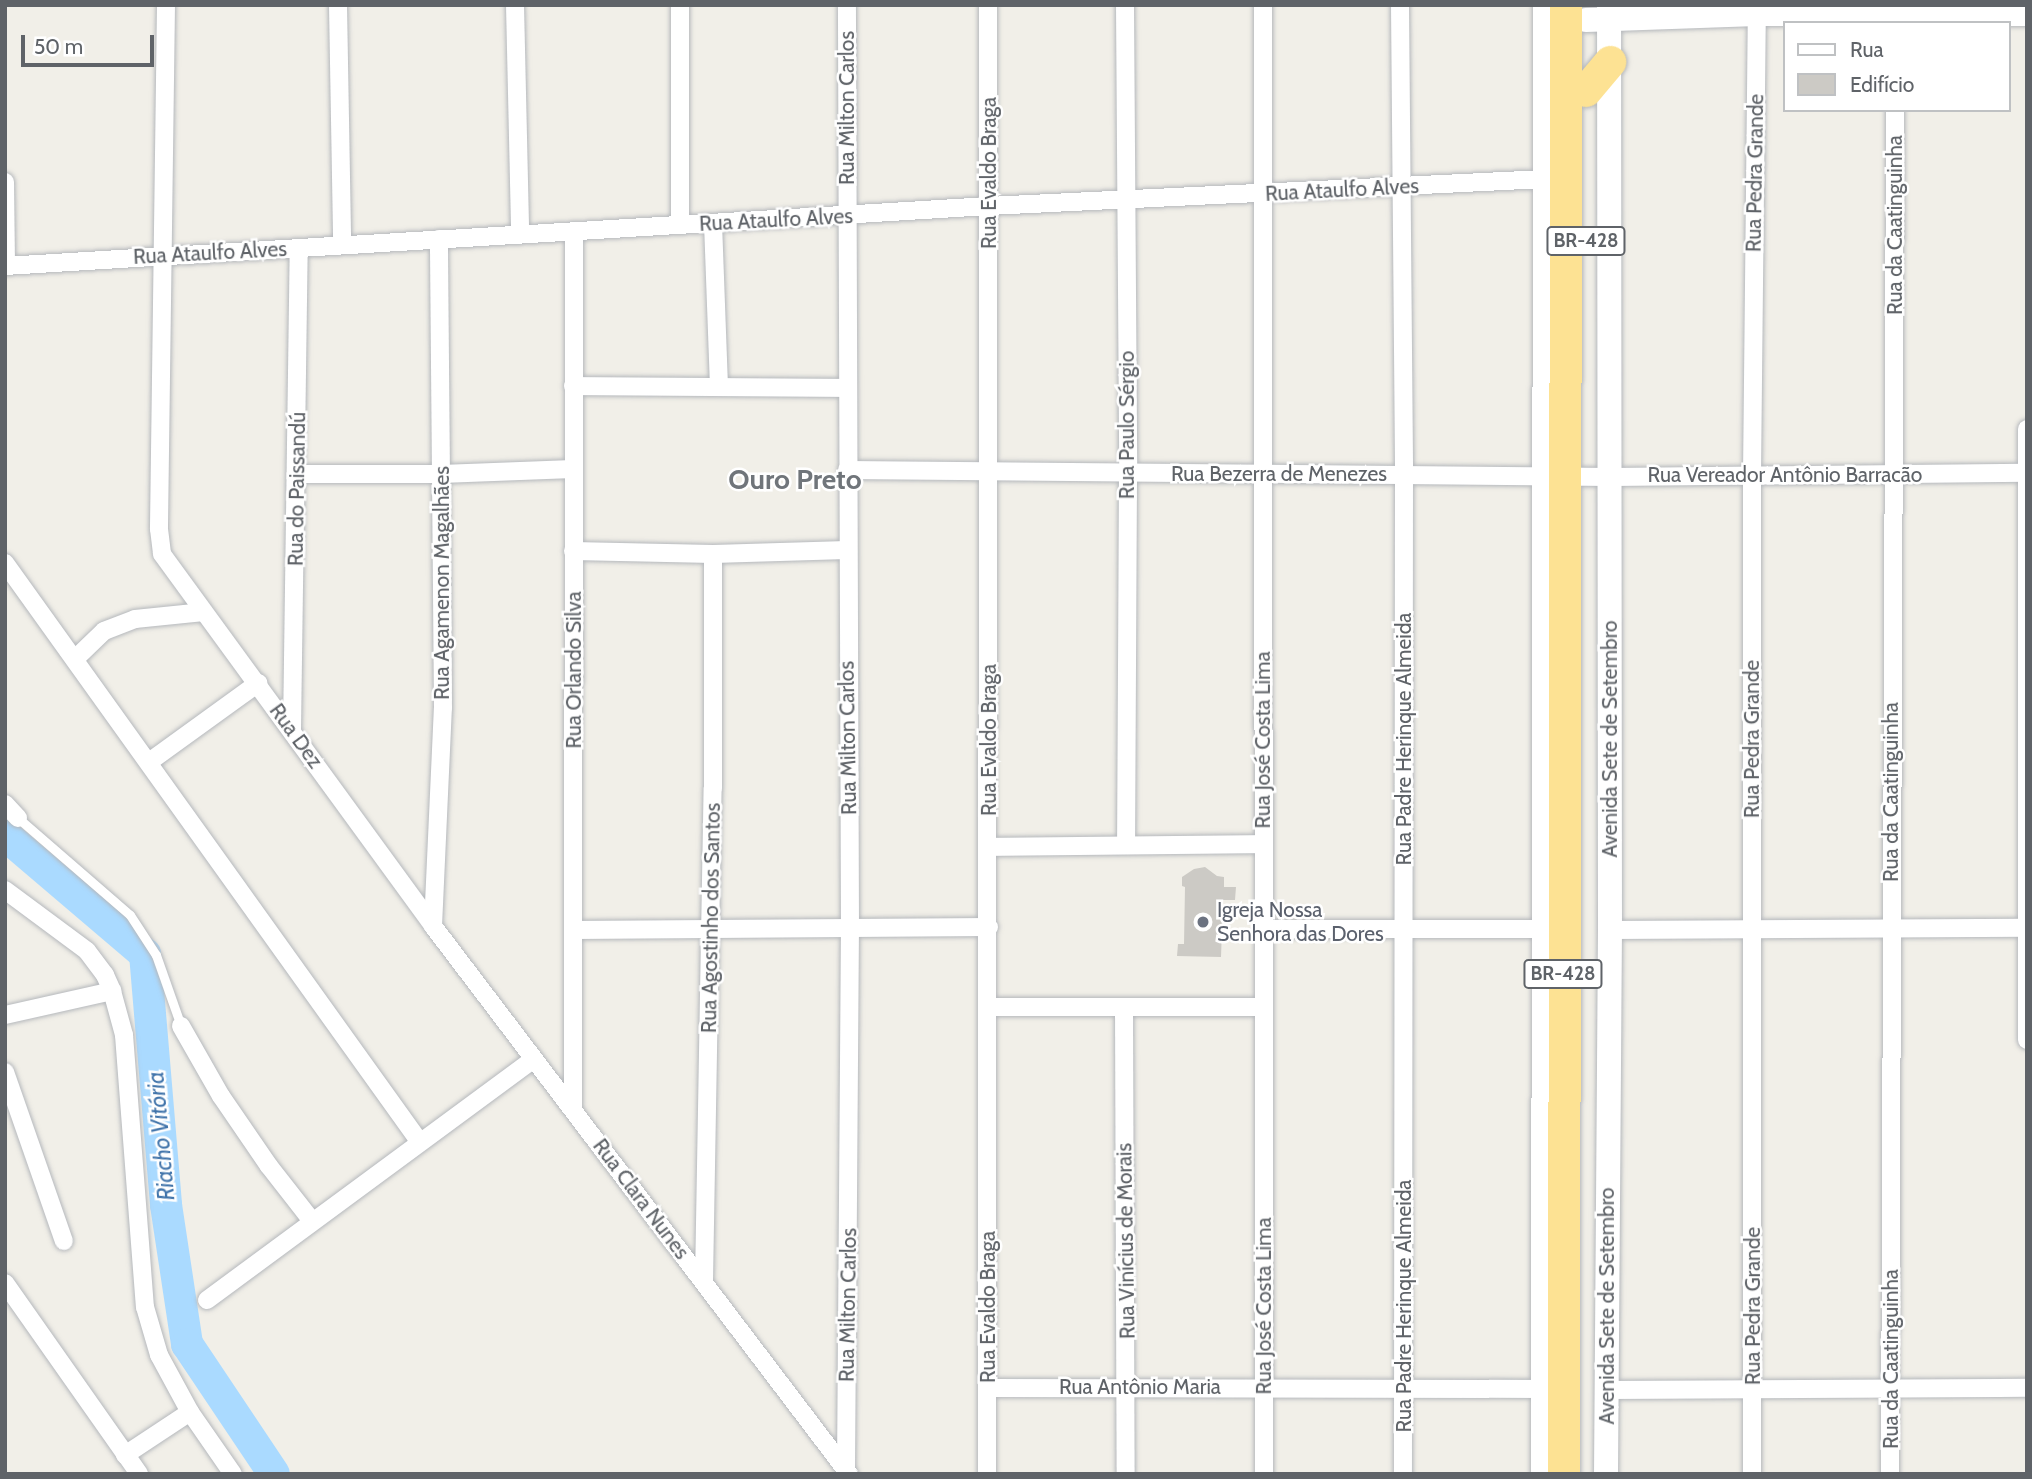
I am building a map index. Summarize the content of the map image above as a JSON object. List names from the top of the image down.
{
  "streets": {
    "highway": ["BR-428", "Avenida Sete de Setembro"],
    "street": [
      "Rua Milton Carlos",
      "Rua Evaldo Braga",
      "Rua Pedra Grande",
      "Rua Ataulfo Alves",
      "Rua da Caatinguinha",
      "Rua Paulo Sérgio",
      "Rua Bezerra de Menezes",
      "Rua Vereador Antônio Barracão",
      "Rua do Paissandú",
      "Rua Agamenon Magalhães",
      "Rua Orlando Silva",
      "Rua Dez",
      "Rua Padre Herinque Almeida",
      "Rua José Costa Lima",
      "Rua Agostinho dos Santos",
      "Rua Clara Nunes",
      "Rua Vinícius de Morais",
      "Rua Antônio Maria"
    ]
  },
  "crossings": [
    ["Rua Milton Carlos", "Rua Ataulfo Alves"],
    ["Rua Milton Carlos", "Rua Bezerra de Menezes"],
    ["Rua Milton Carlos", "Rua Clara Nunes"],
    ["Rua Evaldo Braga", "Rua Ataulfo Alves"],
    ["Rua Evaldo Braga", "Rua Bezerra de Menezes"],
    ["Rua Evaldo Braga", "Rua Antônio Maria"],
    ["Rua Pedra Grande", "Rua Vereador Antônio Barracão"],
    ["Rua Ataulfo Alves", "Rua Paulo Sérgio"],
    ["Rua Ataulfo Alves", "Rua do Paissandú"],
    ["Rua Ataulfo Alves", "Rua Agamenon Magalhães"],
    ["Rua Ataulfo Alves", "Rua Orlando Silva"],
    ["Rua Ataulfo Alves", "Rua Dez"],
    ["Rua Ataulfo Alves", "Rua Padre Herinque Almeida"],
    ["Rua Ataulfo Alves", "Avenida Sete de Setembro"],
    ["Rua Ataulfo Alves", "Rua José Costa Lima"],
    ["Rua da Caatinguinha", "Rua Vereador Antônio Barracão"],
    ["Rua Paulo Sérgio", "Rua Bezerra de Menezes"],
    ["Rua Bezerra de Menezes", "Rua Vereador Antônio Barracão"],
    ["Rua Bezerra de Menezes", "Rua Padre Herinque Almeida"],
    ["Rua Bezerra de Menezes", "Avenida Sete de Setembro"],
    ["Rua Bezerra de Menezes", "Rua José Costa Lima"],
    ["Rua Vereador Antônio Barracão", "Avenida Sete de Setembro"],
    ["Rua do Paissandú", "Rua Dez"],
    ["Rua Agamenon Magalhães", "Rua Dez"],
    ["Rua Agamenon Magalhães", "Rua Clara Nunes"],
    ["Rua Orlando Silva", "Rua Clara Nunes"],
    ["Rua Dez", "Rua Clara Nunes"],
    ["Rua Padre Herinque Almeida", "Rua Antônio Maria"],
    ["Avenida Sete de Setembro", "Rua Antônio Maria"],
    ["Rua José Costa Lima", "Rua Antônio Maria"],
    ["Rua Agostinho dos Santos", "Rua Clara Nunes"],
    ["Rua Vinícius de Morais", "Rua Antônio Maria"]
  ],
  "districts": ["Ouro Preto"],
  "water": ["Riacho Vitória"],
  "places": ["Igreja Nossa Senhora das Dores"],
  "legend": ["Rua", "Edifício"],
  "scale_bar": "50 m"
}
